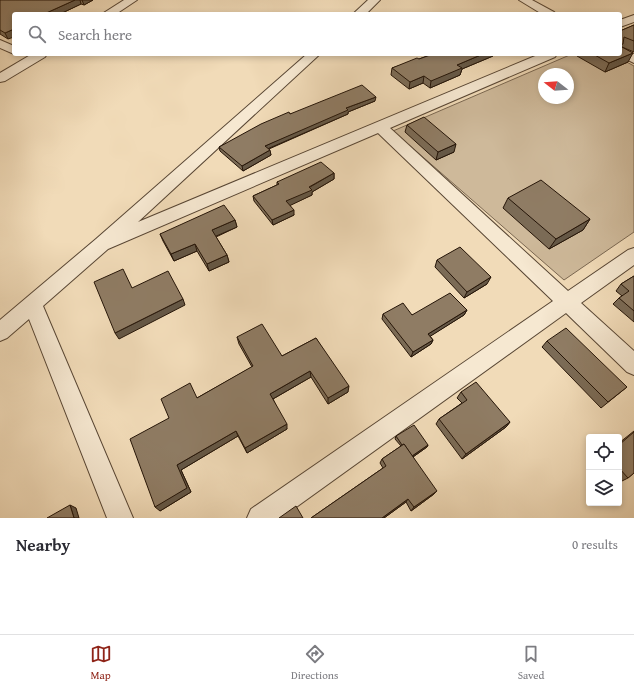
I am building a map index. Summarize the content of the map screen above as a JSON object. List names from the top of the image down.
{
  "north": "left",
  "page": {
    "search": "Search here",
    "heading": ["Nearby", "0 results"],
    "nav": ["Map", "Directions", "Saved"]
  }
}
